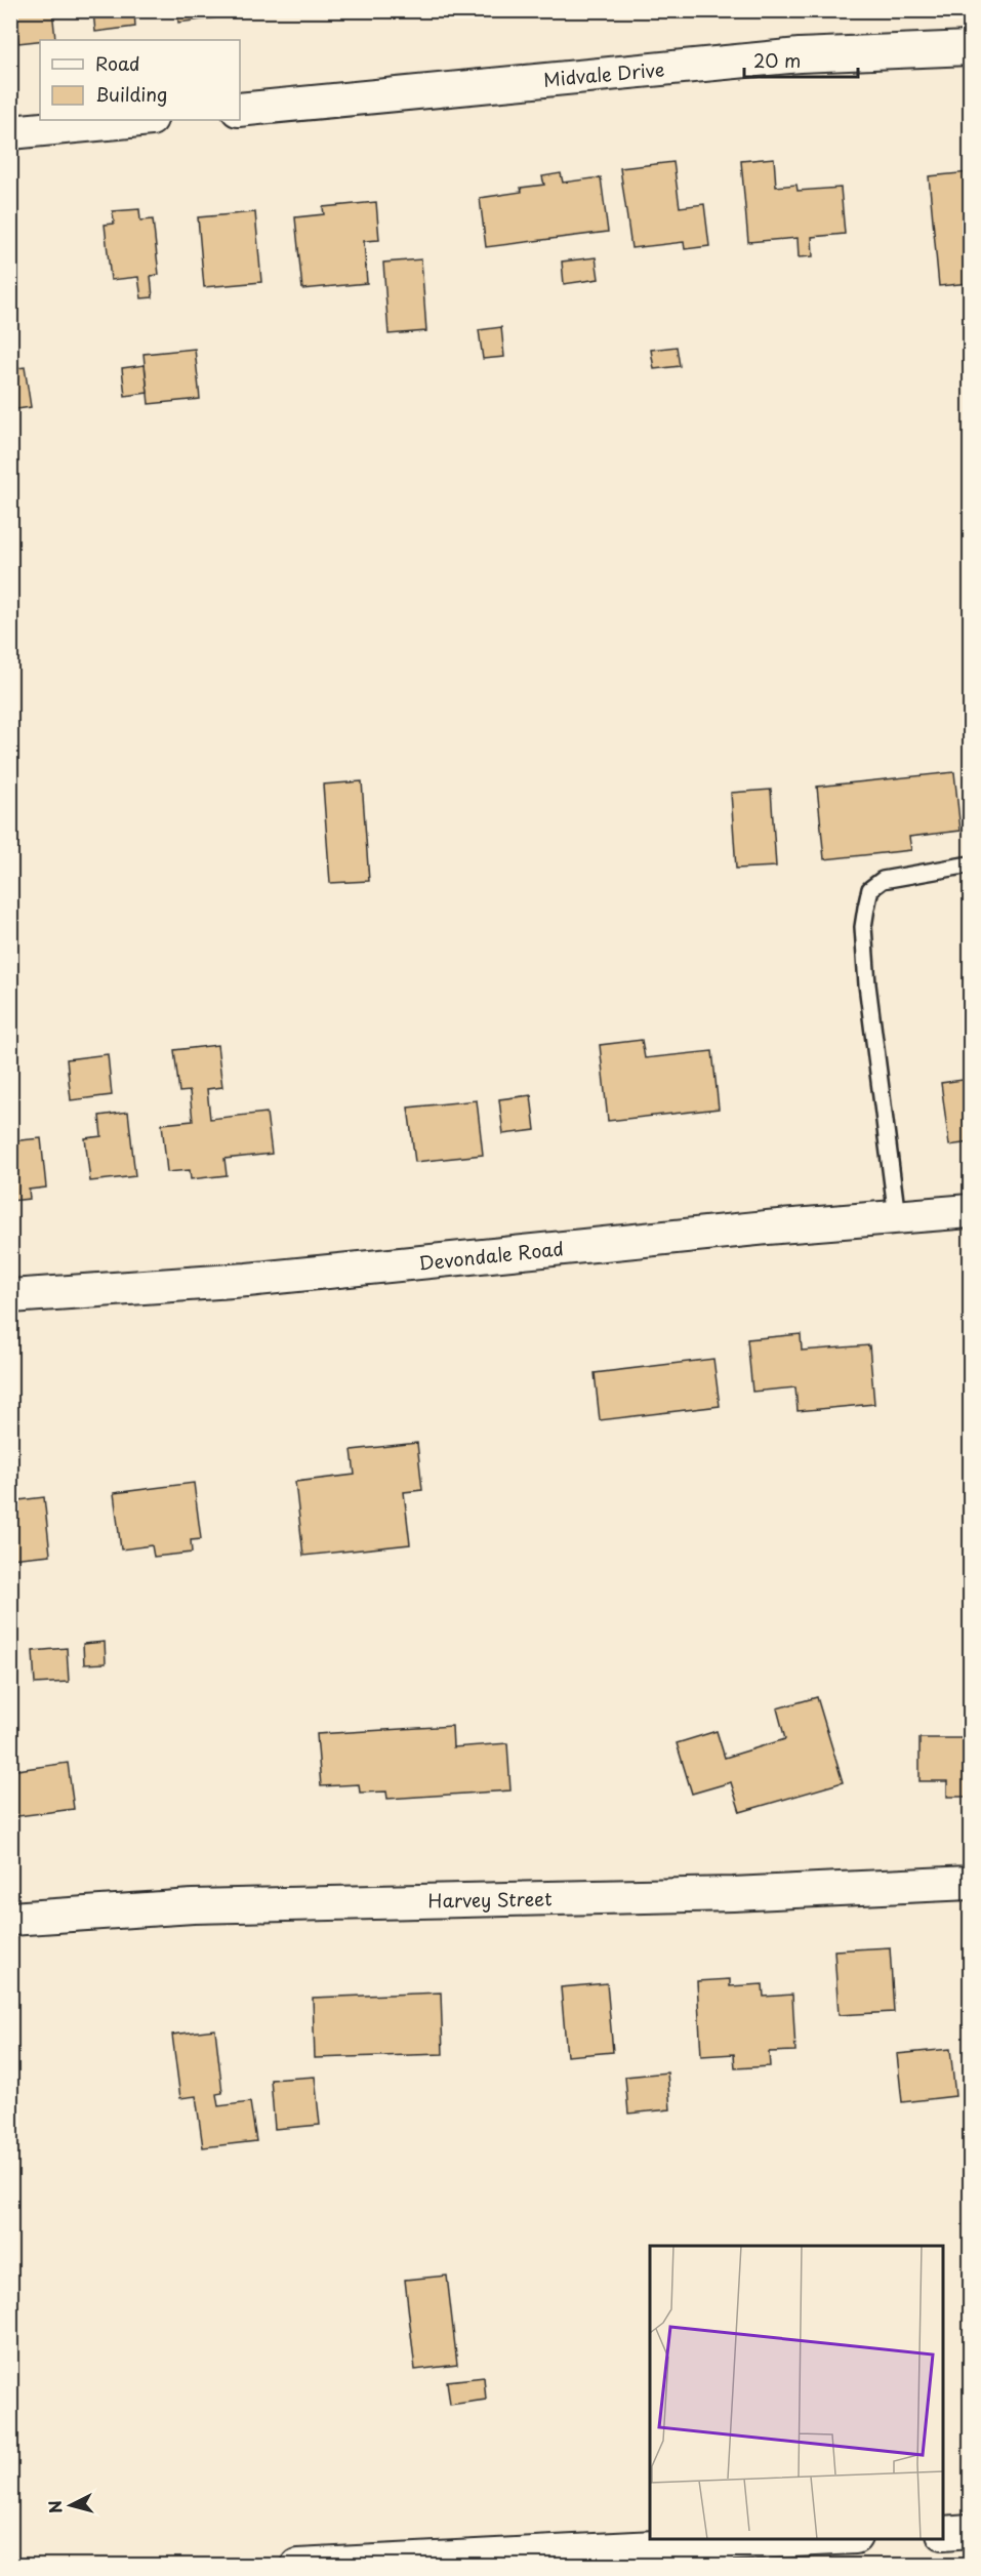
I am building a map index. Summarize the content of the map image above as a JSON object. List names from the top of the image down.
{
  "streets": {
    "street": ["Midvale Drive", "Devondale Road", "Harvey Street"]
  },
  "legend": ["Road", "Building"],
  "scale_bar": "20 m",
  "north": "left"
}
